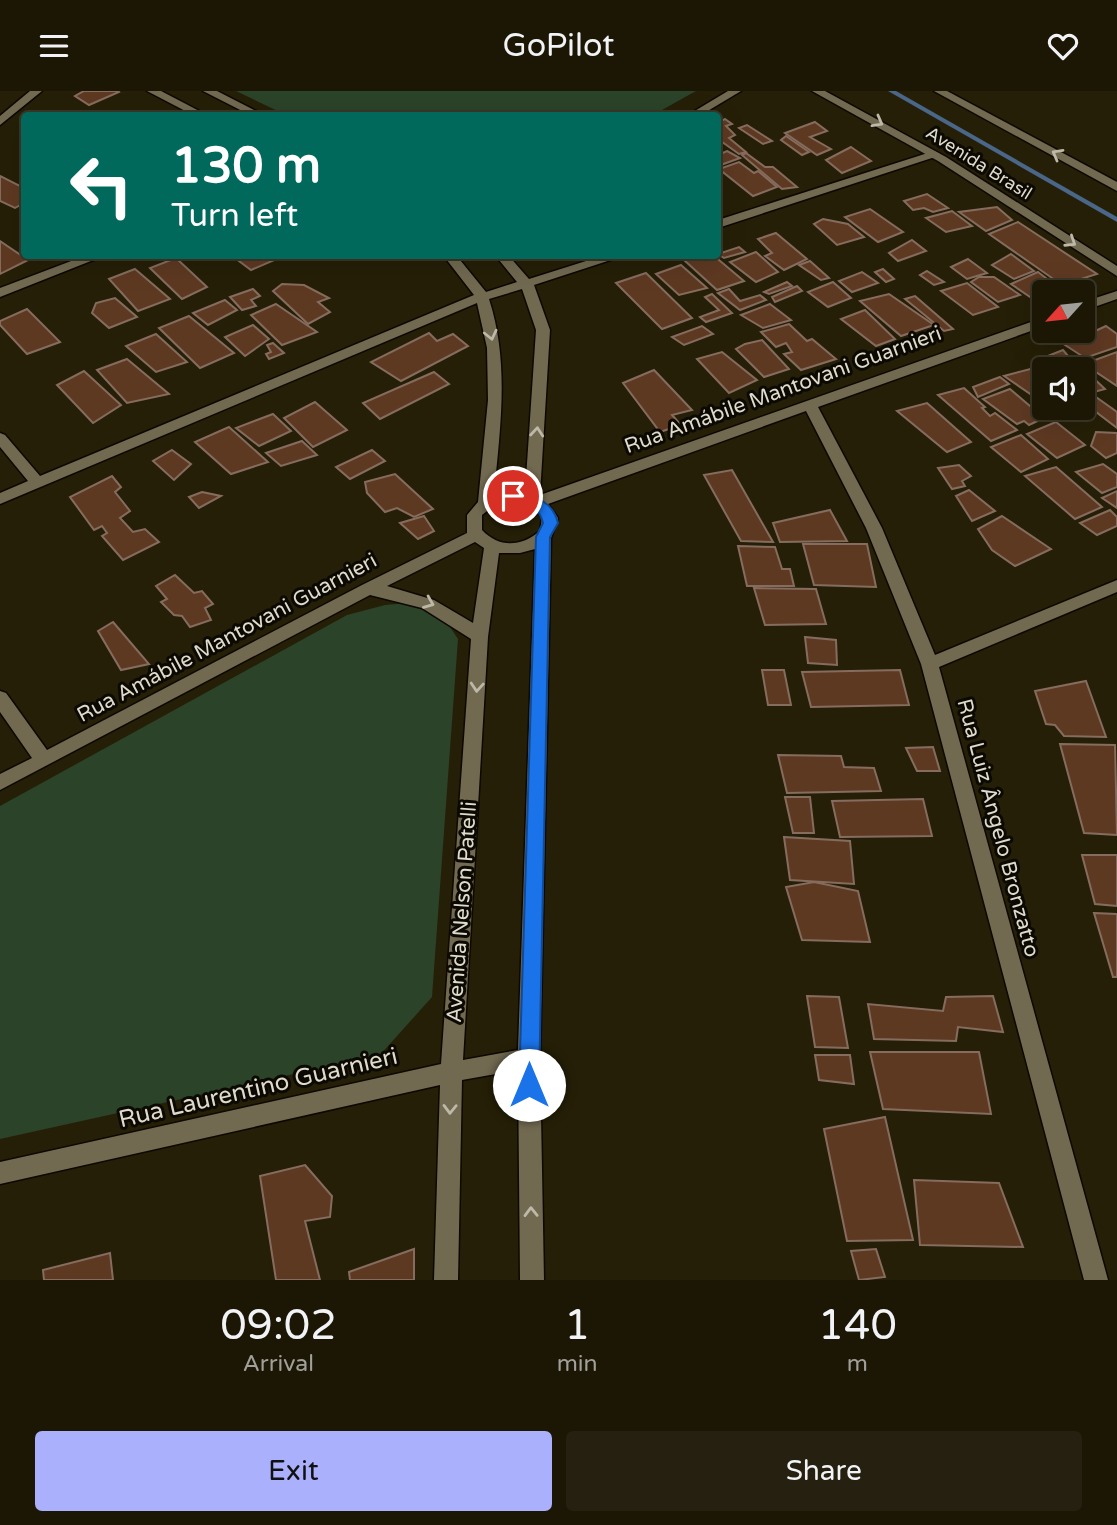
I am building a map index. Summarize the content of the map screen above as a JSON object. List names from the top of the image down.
{
  "streets": {
    "street": [
      "Avenida Brasil",
      "Rua Amábile Mantovani Guarnieri",
      "Rua Luiz Ângelo Bronzatto",
      "Avenida Nelson Patelli",
      "Rua Laurentino Guarnieri"
    ]
  },
  "crossings": [
    ["Rua Amábile Mantovani Guarnieri", "Rua Luiz Ângelo Bronzatto"],
    ["Rua Amábile Mantovani Guarnieri", "Avenida Nelson Patelli"],
    ["Avenida Nelson Patelli", "Rua Laurentino Guarnieri"]
  ],
  "north": "bottom left",
  "page": {
    "header": "GoPilot",
    "turn": ["130 m", "Turn left"],
    "eta": [
      "09:02",
      "Arrival",
      "1",
      "min",
      "140",
      "m"
    ],
    "buttons": ["Exit", "Share"]
  }
}
